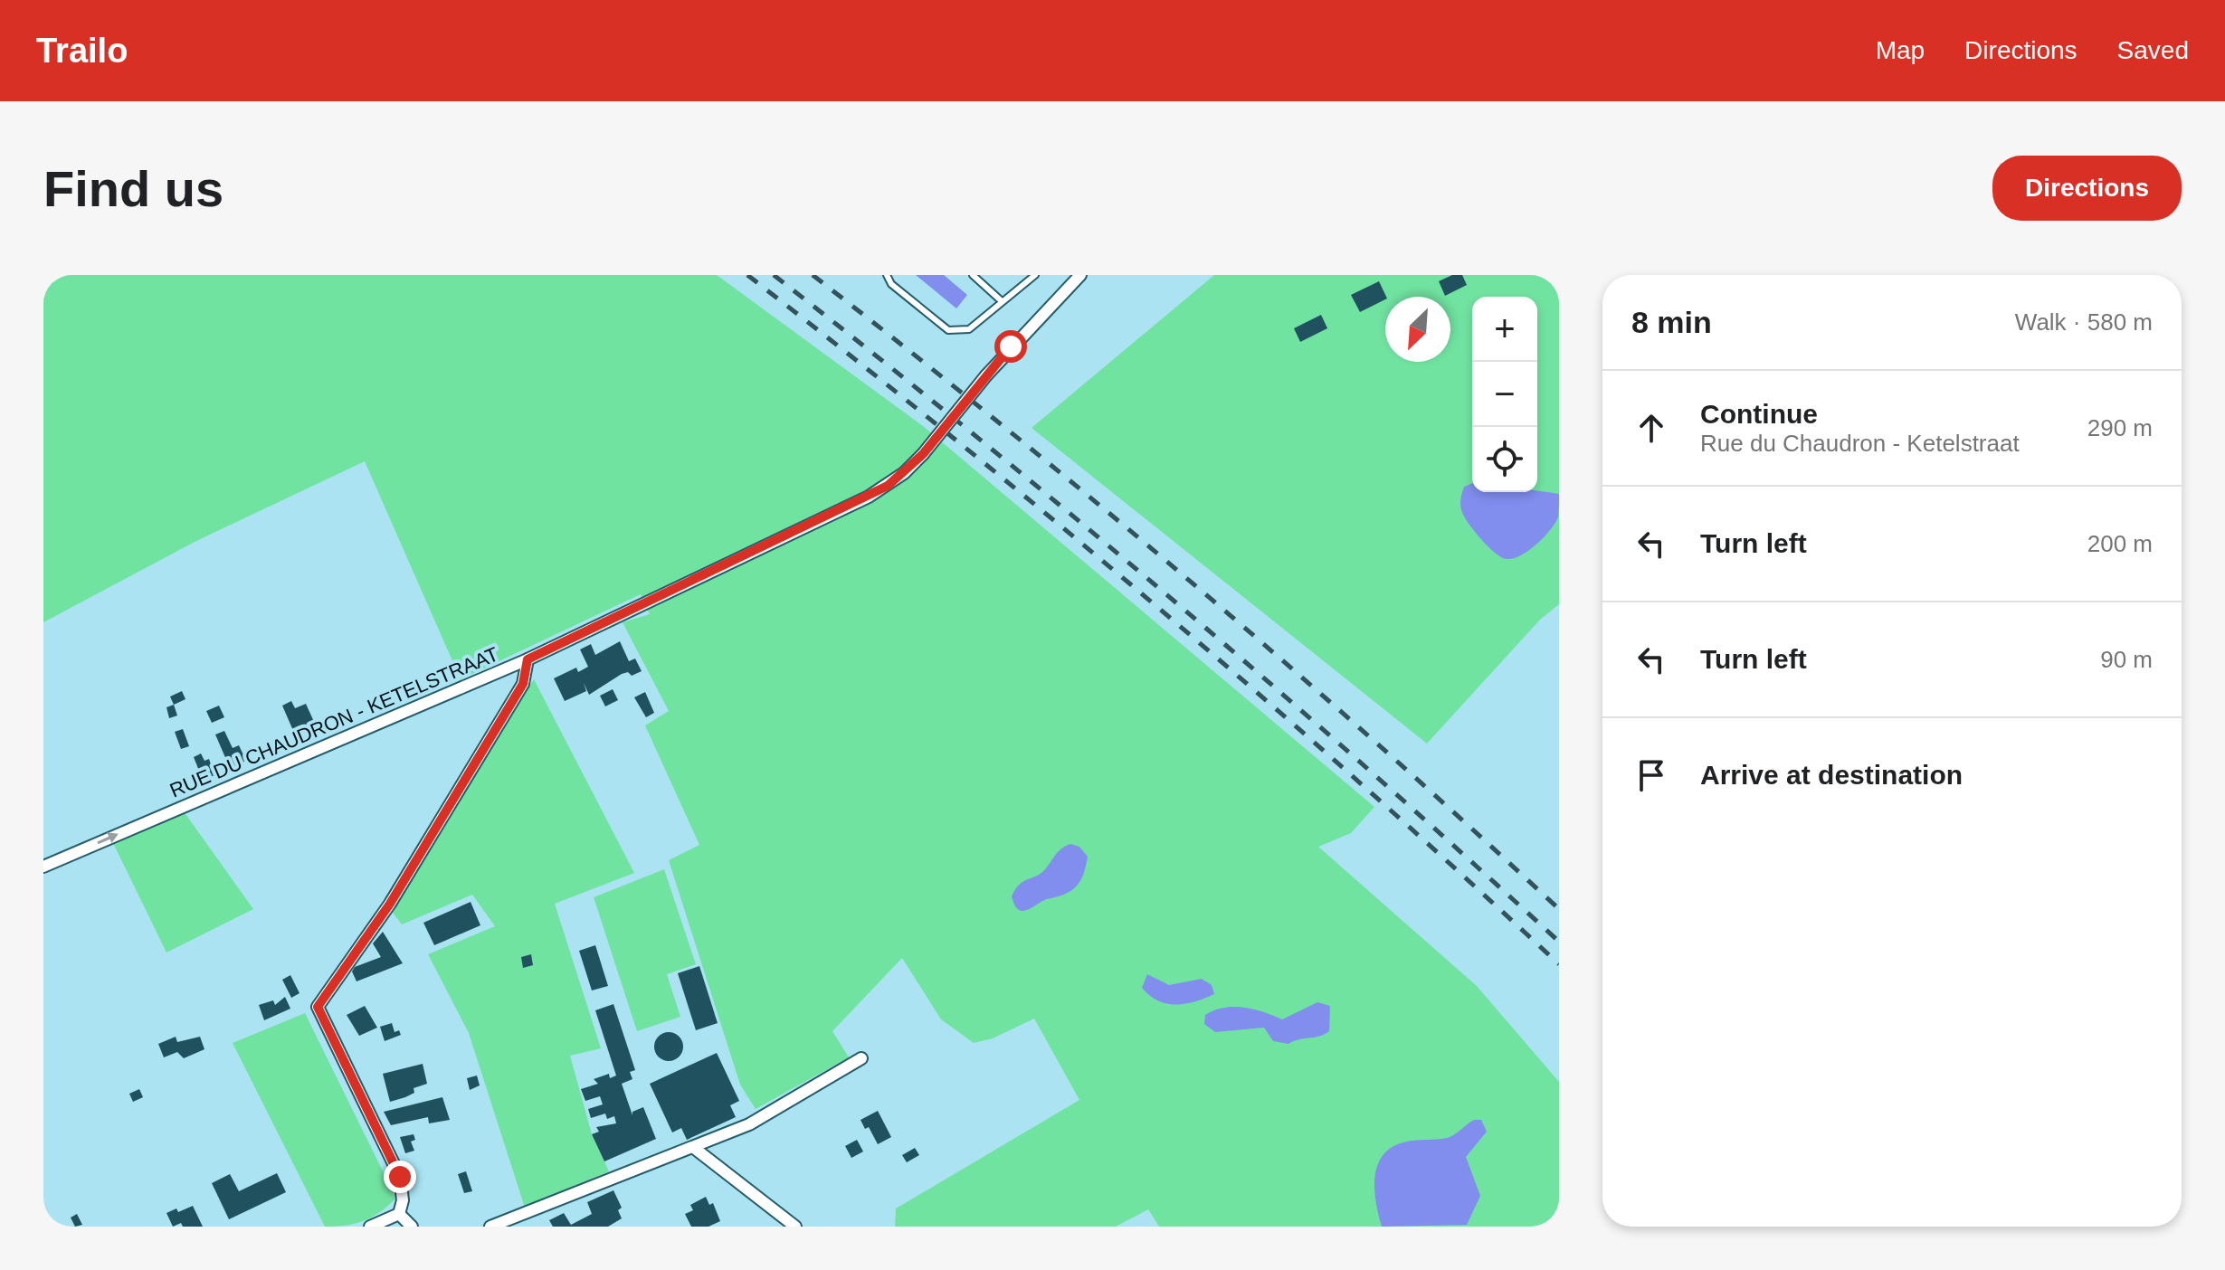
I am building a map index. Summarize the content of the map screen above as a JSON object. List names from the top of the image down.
{
  "streets": {
    "street": ["RUE DU CHAUDRON - KETELSTRAAT"]
  },
  "one_way": ["RUE DU CHAUDRON - KETELSTRAAT"],
  "north": "bottom left",
  "page": {
    "header": "Trailo",
    "nav": ["Map", "Directions", "Saved"],
    "buttons": "Directions",
    "title": "Find us",
    "heading": ["8 min", "Walk · 580 m"],
    "map_buttons": ["+", "−"],
    "list": [
      ["Continue", "Rue du Chaudron - Ketelstraat", "290 m"],
      ["Turn left", "200 m"],
      ["Turn left", "90 m"],
      "Arrive at destination"
    ]
  }
}
